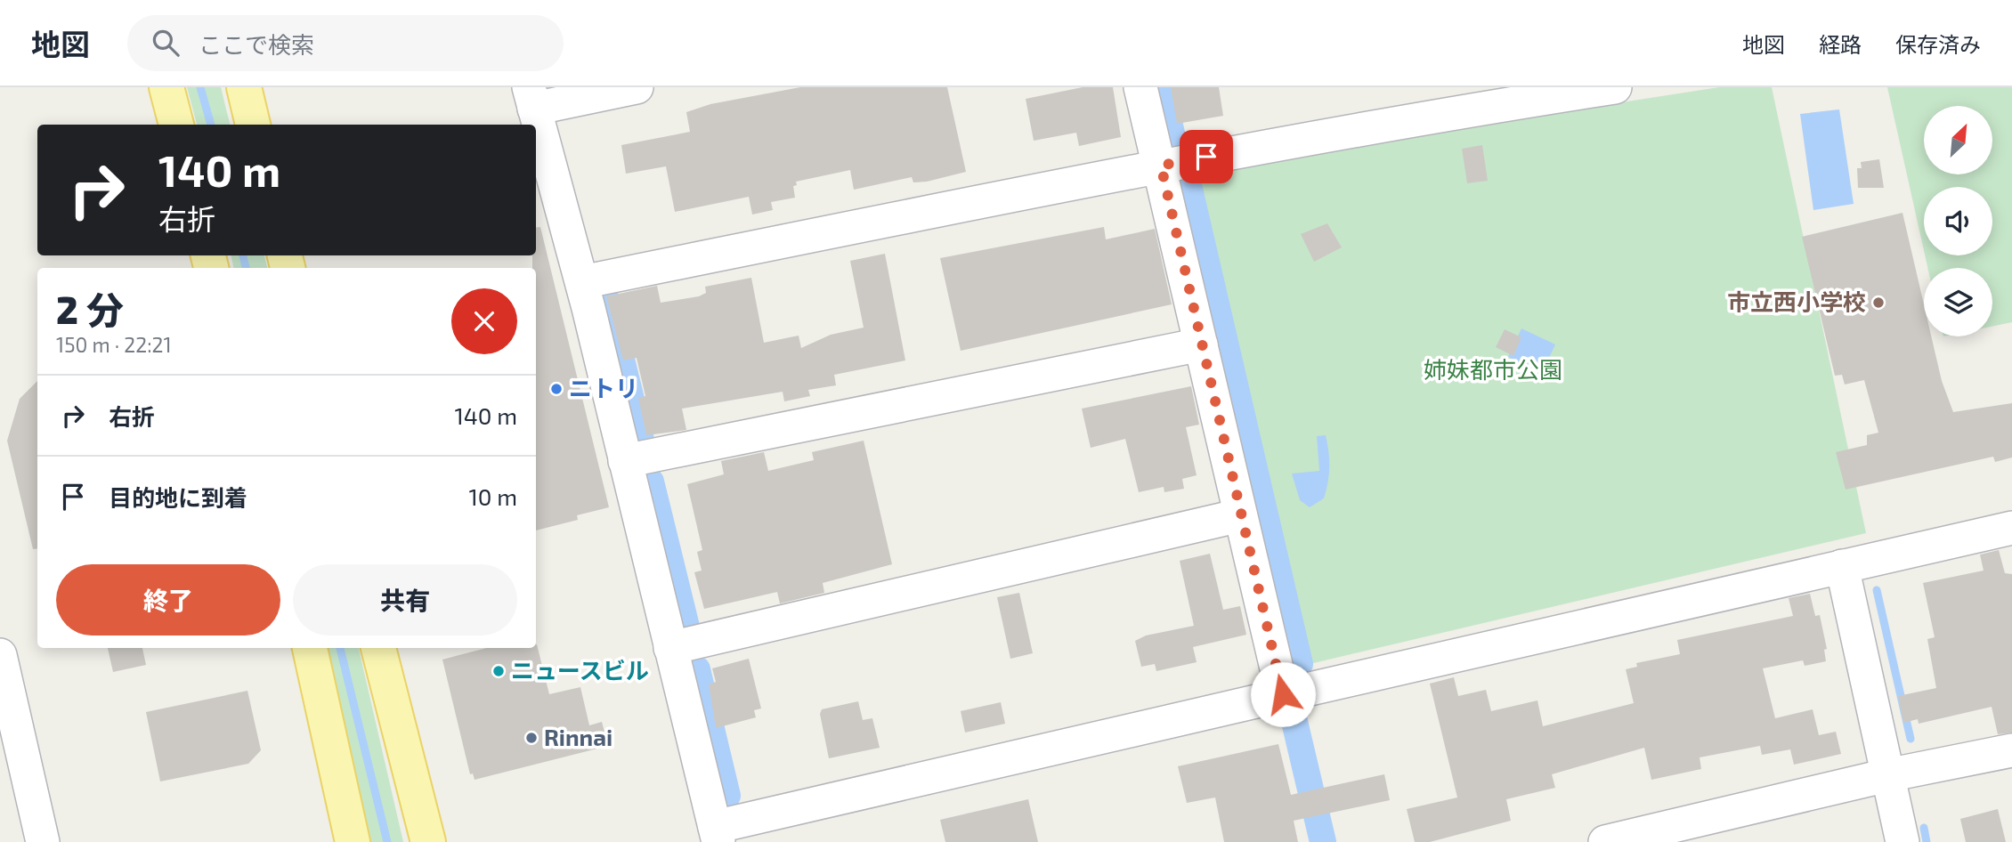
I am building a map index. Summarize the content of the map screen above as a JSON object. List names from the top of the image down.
{
  "parks": ["姉妹都市公園"],
  "places": [
    "市立西小学校",
    "ニトリ",
    "ニュースビル",
    "Rinnai"
  ],
  "north": "top right",
  "page": {
    "header": "地図",
    "search": "ここで検索",
    "nav": ["地図", "経路", "保存済み"],
    "turn": ["140 m", "右折"],
    "heading": ["2 分", "150 m · 22:21"],
    "list": [
      {
        "name": "右折",
        "value": "140 m"
      },
      {
        "name": "目的地に到着",
        "value": "10 m"
      }
    ],
    "buttons": ["終了", "共有"]
  }
}
